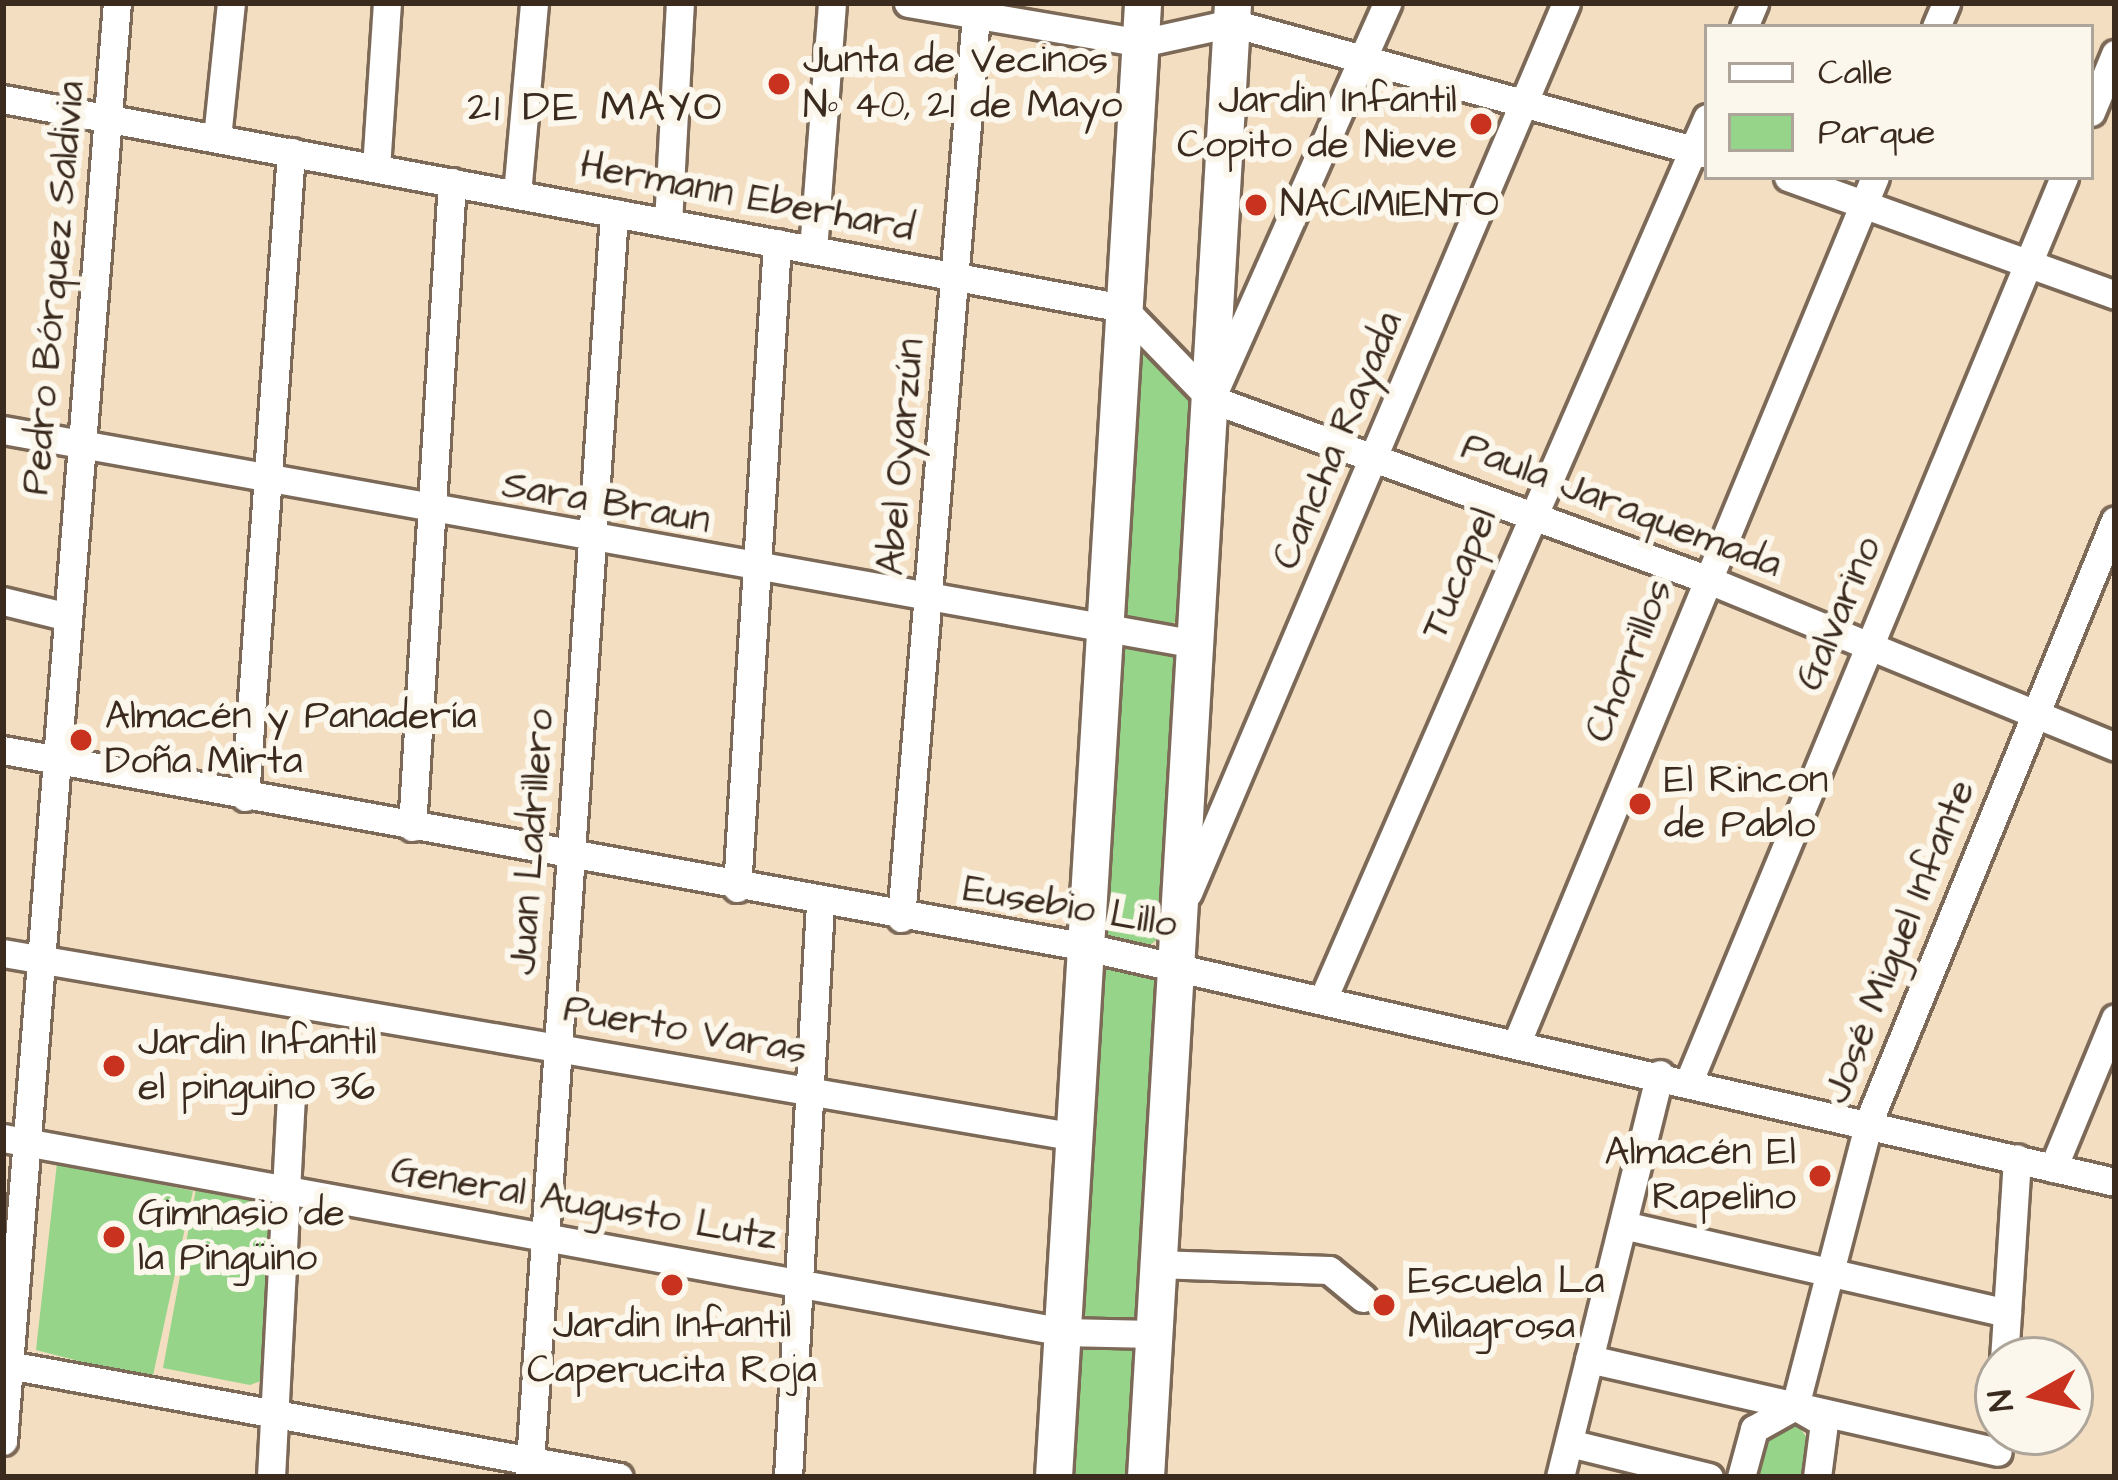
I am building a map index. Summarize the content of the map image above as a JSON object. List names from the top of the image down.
{
  "streets": {
    "street": [
      "Hermann Eberhard",
      "Pedro Bórquez Saldivia",
      "Cancha Rayada",
      "Abel Oyarzún",
      "Sara Braun",
      "Paula Jaraquemada",
      "Tucapel",
      "Galvarino",
      "Chorrillos",
      "Juan Ladrillero",
      "Eusebio Lillo",
      "José Miguel Infante",
      "Puerto Varas",
      "General Augusto Lutz"
    ]
  },
  "crossings": [
    ["Hermann Eberhard", "Pedro Bórquez Saldivia"],
    ["Hermann Eberhard", "Abel Oyarzún"],
    ["Hermann Eberhard", "Paula Jaraquemada"],
    ["Hermann Eberhard", "Juan Ladrillero"],
    ["Pedro Bórquez Saldivia", "Sara Braun"],
    ["Pedro Bórquez Saldivia", "Eusebio Lillo"],
    ["Pedro Bórquez Saldivia", "Puerto Varas"],
    ["Pedro Bórquez Saldivia", "General Augusto Lutz"],
    ["Cancha Rayada", "Paula Jaraquemada"],
    ["Abel Oyarzún", "Sara Braun"],
    ["Abel Oyarzún", "Eusebio Lillo"],
    ["Sara Braun", "Juan Ladrillero"],
    ["Paula Jaraquemada", "Tucapel"],
    ["Paula Jaraquemada", "Galvarino"],
    ["Paula Jaraquemada", "Chorrillos"],
    ["Paula Jaraquemada", "José Miguel Infante"],
    ["Tucapel", "Eusebio Lillo"],
    ["Galvarino", "Eusebio Lillo"],
    ["Chorrillos", "Eusebio Lillo"],
    ["Juan Ladrillero", "Eusebio Lillo"],
    ["Juan Ladrillero", "Puerto Varas"],
    ["Juan Ladrillero", "General Augusto Lutz"],
    ["Eusebio Lillo", "José Miguel Infante"]
  ],
  "districts": ["21 DE MAYO"],
  "places": [
    "Junta de Vecinos Nº 40, 21 de Mayo",
    "Jardin Infantil Copito de Nieve",
    "NACIMIENTO",
    "Almacén y Panadería Doña Mirta",
    "El Rincon de Pablo",
    "Jardin Infantil el pinguino 36",
    "Almacén El Rapelino",
    "Gimnasio de la Pingüino",
    "Jardin Infantil Caperucita Roja",
    "Escuela La Milagrosa"
  ],
  "legend": ["Calle", "Parque"],
  "north": "left"
}
